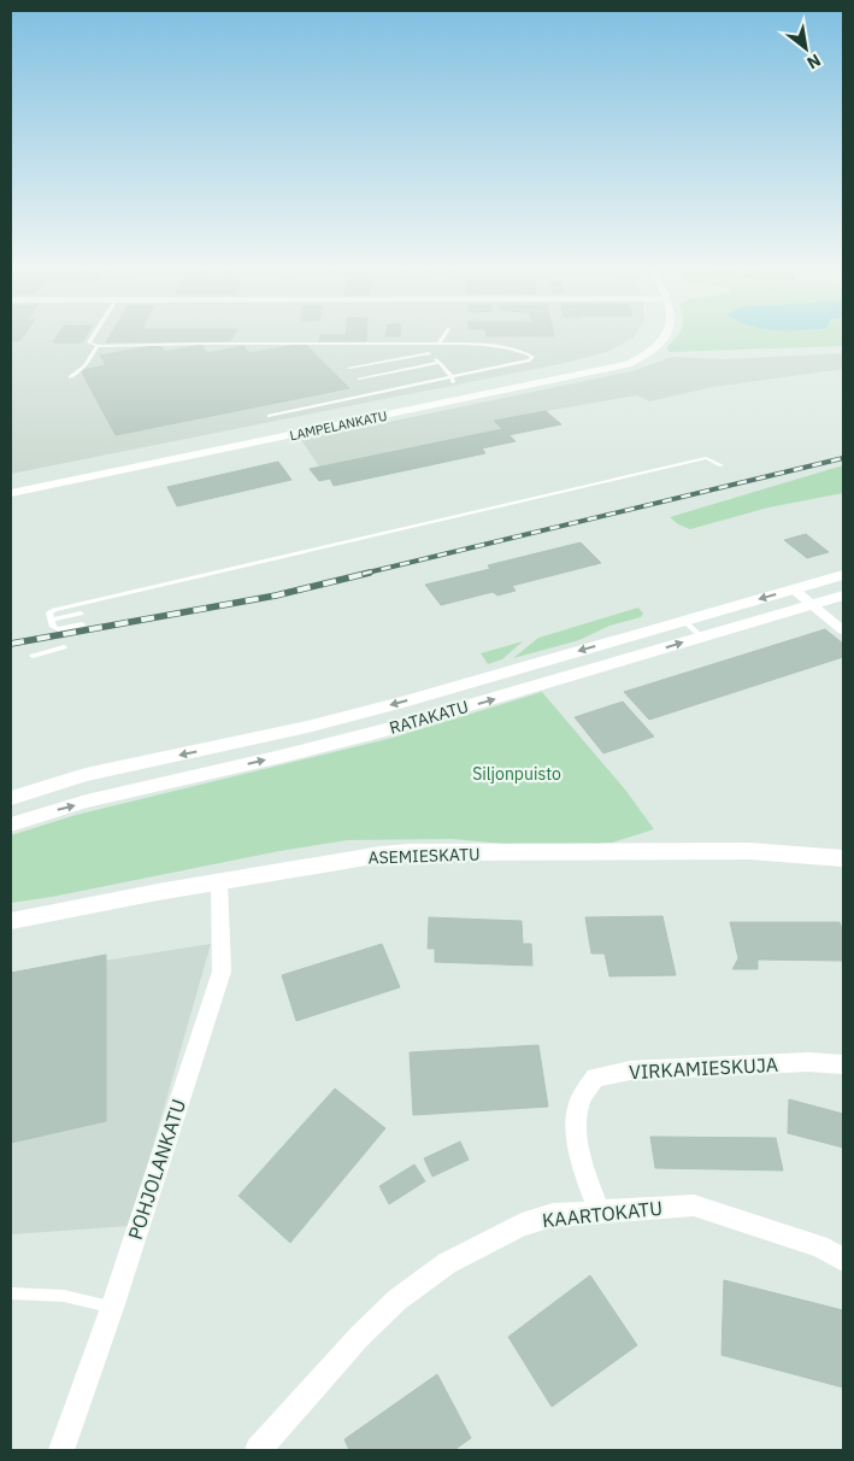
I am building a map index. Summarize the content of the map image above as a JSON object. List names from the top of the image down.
{
  "streets": {
    "main road": ["RATAKATU", "ASEMIESKATU"],
    "street": [
      "LAMPELANKATU",
      "VIRKAMIESKUJA",
      "POHJOLANKATU",
      "KAARTOKATU"
    ]
  },
  "crossings": [
    ["ASEMIESKATU", "POHJOLANKATU"],
    ["VIRKAMIESKUJA", "KAARTOKATU"]
  ],
  "parks": ["Siljonpuisto"],
  "north": "bottom right"
}
